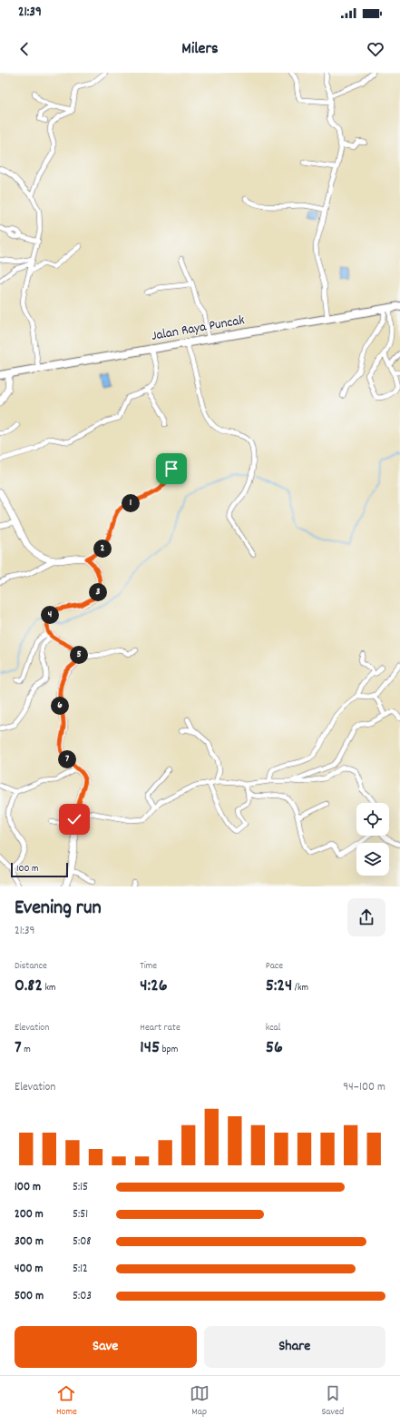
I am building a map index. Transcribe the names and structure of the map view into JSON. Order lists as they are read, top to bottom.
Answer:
{
  "streets": {
    "highway": ["Jalan Raya Puncak"]
  },
  "scale_bar": "100 m",
  "page": {
    "status": "21:39",
    "header": "Milers",
    "pins": [
      "1",
      "2",
      "3",
      "4",
      "5",
      "6",
      "7"
    ],
    "scale": "100 m",
    "heading": ["Evening run", "21:39"],
    "stats": [
      ["Distance", "0.82 km"],
      ["Time", "4:26"],
      ["Pace", "5:24 /km"],
      ["Elevation", "7 m"],
      ["Heart rate", "145 bpm"],
      ["kcal", "56"]
    ],
    "chart": ["Elevation", "94–100 m"],
    "list": [
      {
        "name": "100 m",
        "note": "5:15"
      },
      {
        "name": "200 m",
        "note": "5:51"
      },
      {
        "name": "300 m",
        "note": "5:08"
      },
      {
        "name": "400 m",
        "note": "5:12"
      },
      {
        "name": "500 m",
        "note": "5:03"
      }
    ],
    "buttons": ["Save", "Share"],
    "tabs": ["Home", "Map", "Saved"]
  }
}
